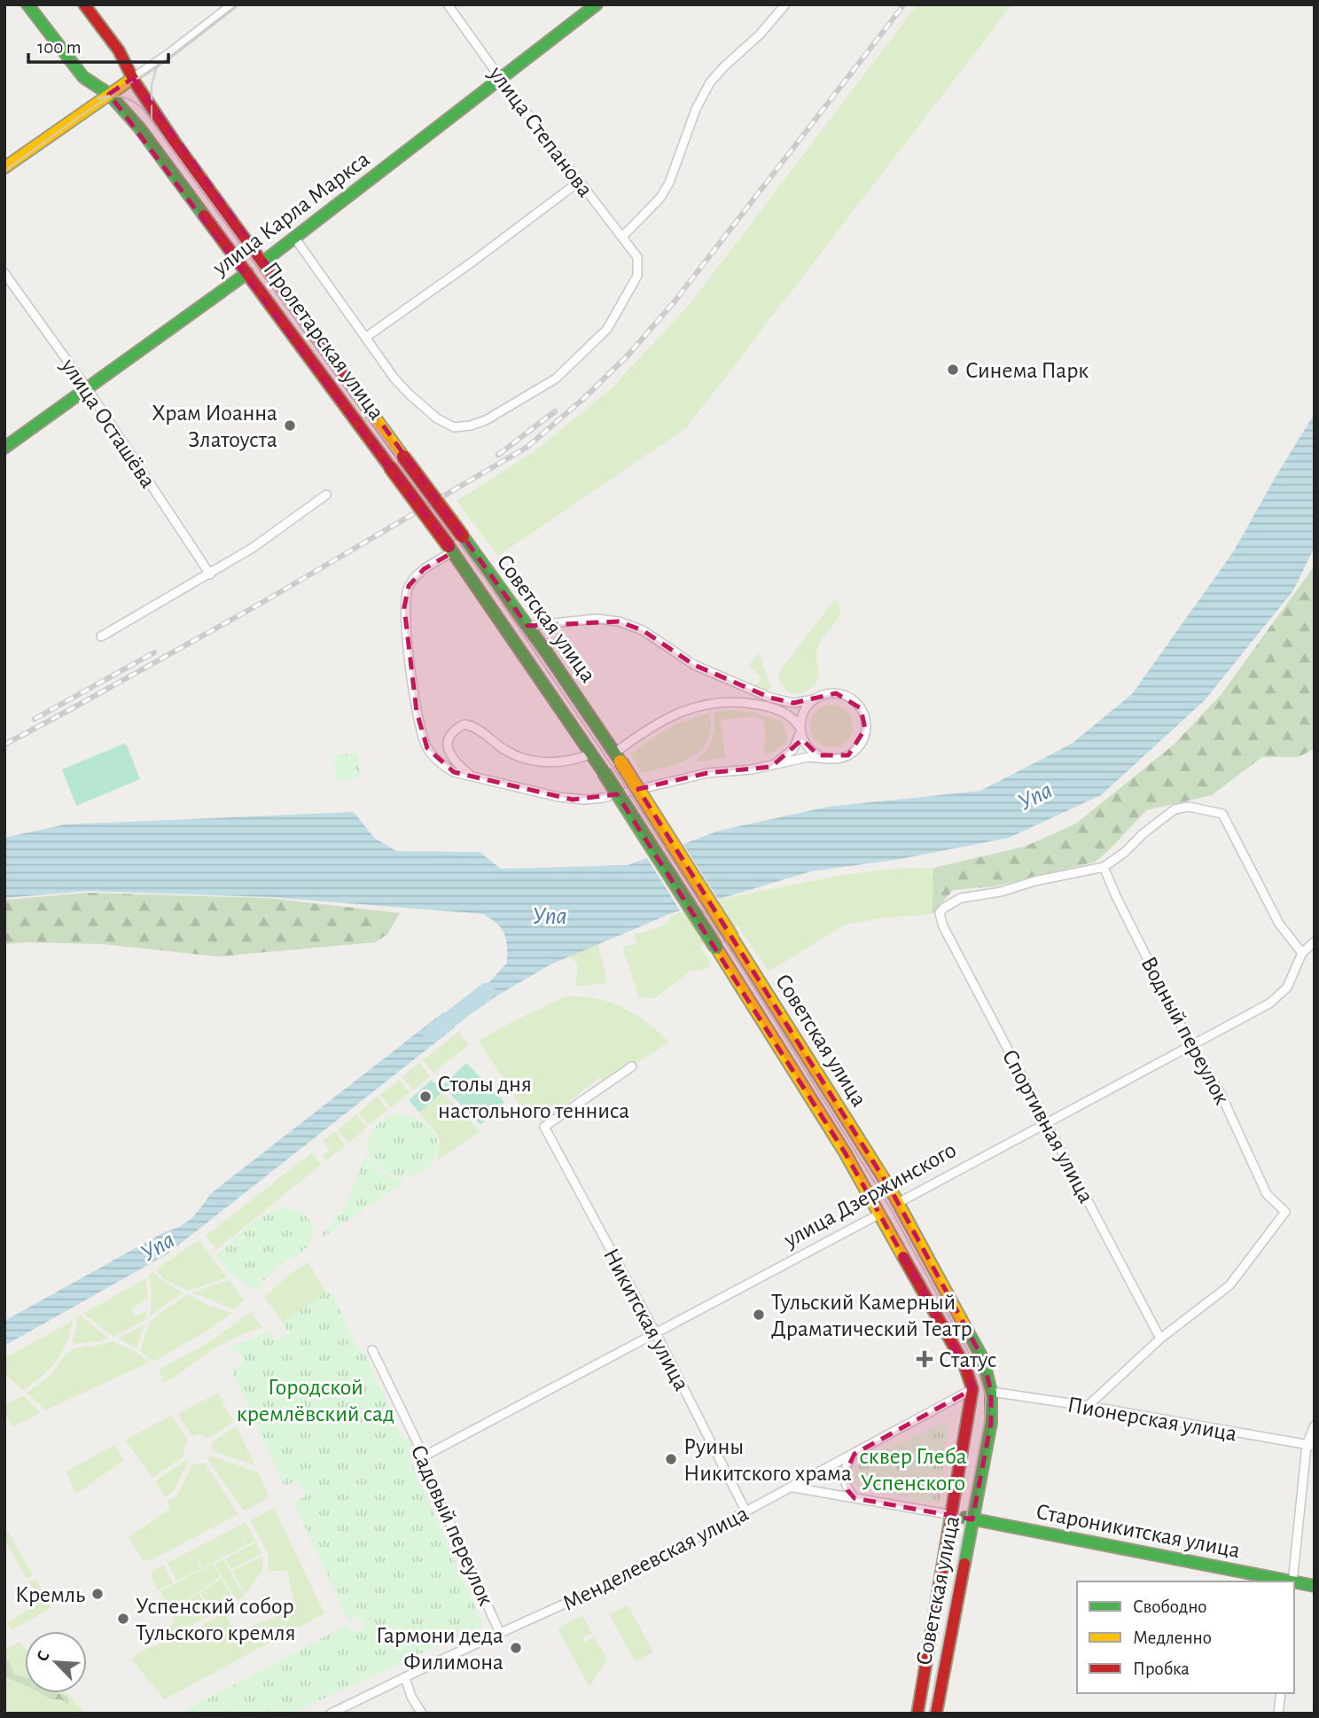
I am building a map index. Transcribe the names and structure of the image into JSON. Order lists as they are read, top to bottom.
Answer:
{
  "streets": {
    "main road": [
      "улица Карла Маркса",
      "Пролетарская улица",
      "Советская улица",
      "улица Дзержинского",
      "Староникитская улица"
    ],
    "street": [
      "улица Степанова",
      "улица Осташёва",
      "Водный переулок",
      "Спортивная улица",
      "Никитская улица",
      "Пионерская улица",
      "Садовый переулок",
      "Менделеевская улица"
    ]
  },
  "crossings": [
    ["улица Степанова", "улица Карла Маркса"],
    ["улица Степанова", "Пролетарская улица"],
    ["улица Карла Маркса", "Пролетарская улица"],
    ["улица Карла Маркса", "улица Осташёва"],
    ["Пролетарская улица", "Советская улица"],
    ["Советская улица", "улица Дзержинского"],
    ["Советская улица", "Пионерская улица"],
    ["Советская улица", "Староникитская улица"],
    ["Советская улица", "Менделеевская улица"],
    ["Водный переулок", "Спортивная улица"],
    ["Водный переулок", "улица Дзержинского"],
    ["Спортивная улица", "улица Дзержинского"],
    ["улица Дзержинского", "Никитская улица"],
    ["улица Дзержинского", "Садовый переулок"],
    ["Никитская улица", "Менделеевская улица"],
    ["Садовый переулок", "Менделеевская улица"]
  ],
  "water": ["Упа"],
  "parks": ["Городской кремлёвский сад", "сквер Глеба Успенского"],
  "places": {
    "other": [
      "Синема Парк",
      "Храм Иоанна Златоуста",
      "Cтолы дня настольного тенниса",
      "Тульский Камерный Драматический Театр",
      "Руины Никитского храма",
      "Кремль",
      "Успенский собор Тульского кремля",
      "Гармони деда Филимона"
    ],
    "health": ["Статус"]
  },
  "legend": ["Свободно", "Медленно", "Пробка"],
  "scale_bar": "100 m",
  "north": "top left"
}
